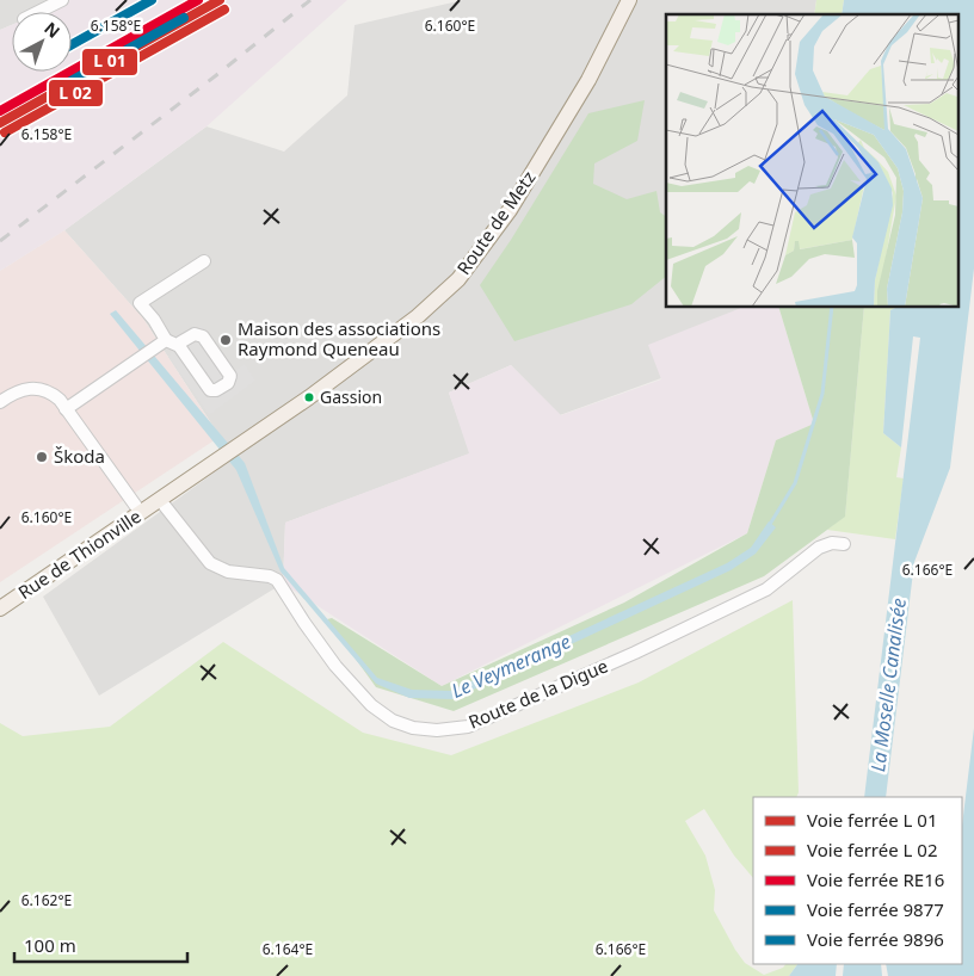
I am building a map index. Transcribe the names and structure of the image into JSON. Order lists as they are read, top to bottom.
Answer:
{
  "streets": {
    "main road": ["Route de Metz", "Rue de Thionville"],
    "street": ["Route de la Digue"]
  },
  "crossings": [
    ["Route de Metz", "Rue de Thionville"],
    ["Route de Metz", "Route de la Digue"],
    ["Rue de Thionville", "Route de la Digue"]
  ],
  "water": ["Le Veymerange", "La Moselle Canalisée"],
  "places": ["Maison des associations Raymond Queneau", "Gassion", "Škoda"],
  "lines": ["rail line RE16", "rail line 9877", "rail line 9896"],
  "legend": [
    "Voie ferrée L 01",
    "Voie ferrée L 02",
    "Voie ferrée RE16",
    "Voie ferrée 9877",
    "Voie ferrée 9896"
  ],
  "scale_bar": "100 m",
  "north": "top right",
  "coordinates": [
    "6.158°E",
    "6.160°E",
    "6.166°E",
    "6.162°E",
    "6.164°E"
  ]
}
